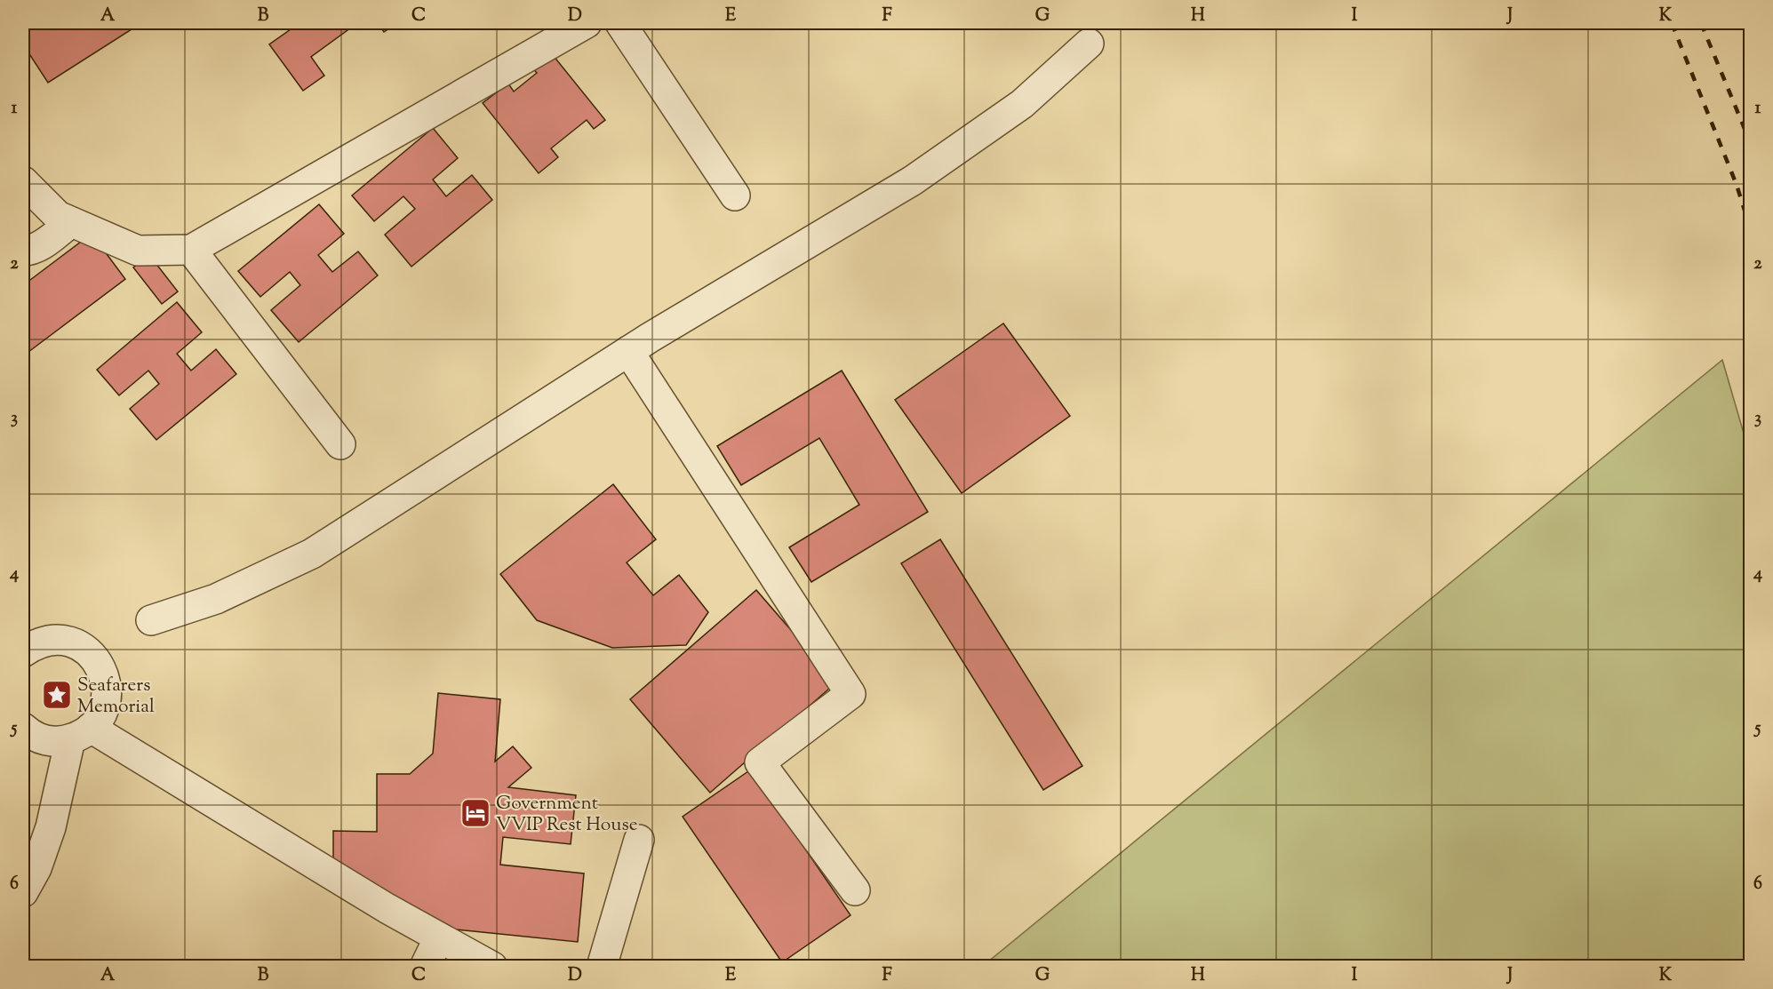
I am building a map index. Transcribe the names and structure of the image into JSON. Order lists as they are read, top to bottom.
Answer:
{
  "places": {
    "place": ["Seafarers Memorial"],
    "hotel": ["Government VVIP Rest House"]
  },
  "grid": {
    "columns": [
      "A",
      "B",
      "C",
      "D",
      "E",
      "F",
      "G",
      "H",
      "I",
      "J",
      "K"
    ],
    "rows": [
      "1",
      "2",
      "3",
      "4",
      "5",
      "6"
    ]
  }
}
